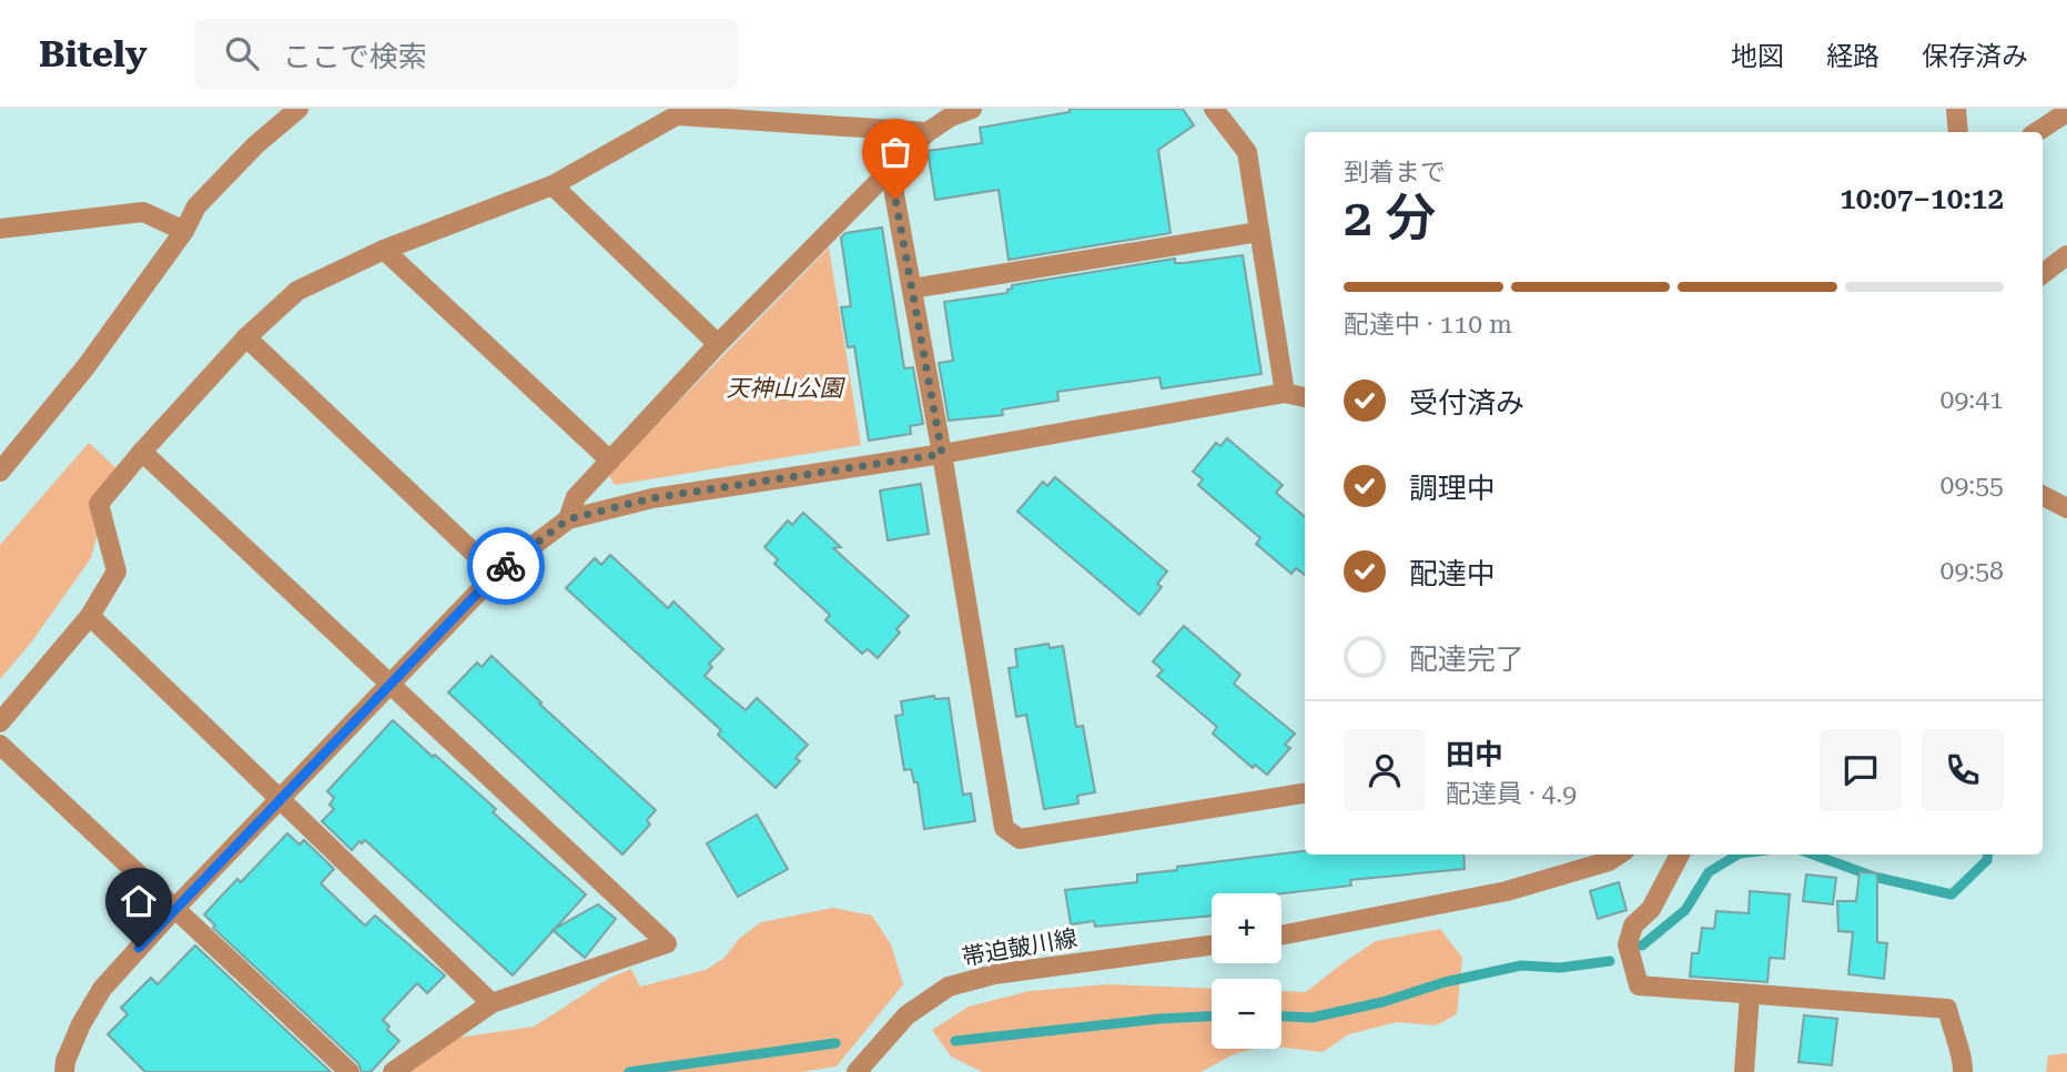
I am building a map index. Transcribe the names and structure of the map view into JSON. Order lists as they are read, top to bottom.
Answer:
{
  "streets": {
    "street": ["帯迫皷川線"]
  },
  "parks": ["天神山公園"],
  "page": {
    "header": "Bitely",
    "search": "ここで検索",
    "nav": ["地図", "経路", "保存済み"],
    "heading": ["2 分", "到着まで", "10:07–10:12"],
    "panel": ["田中", "配達員 · 4.9"],
    "bar": "配達中 · 110 m",
    "list": [
      ["受付済み", "09:41"],
      ["調理中", "09:55"],
      ["配達中", "09:58"],
      "配達完了"
    ],
    "map_buttons": ["+", "−"]
  }
}
